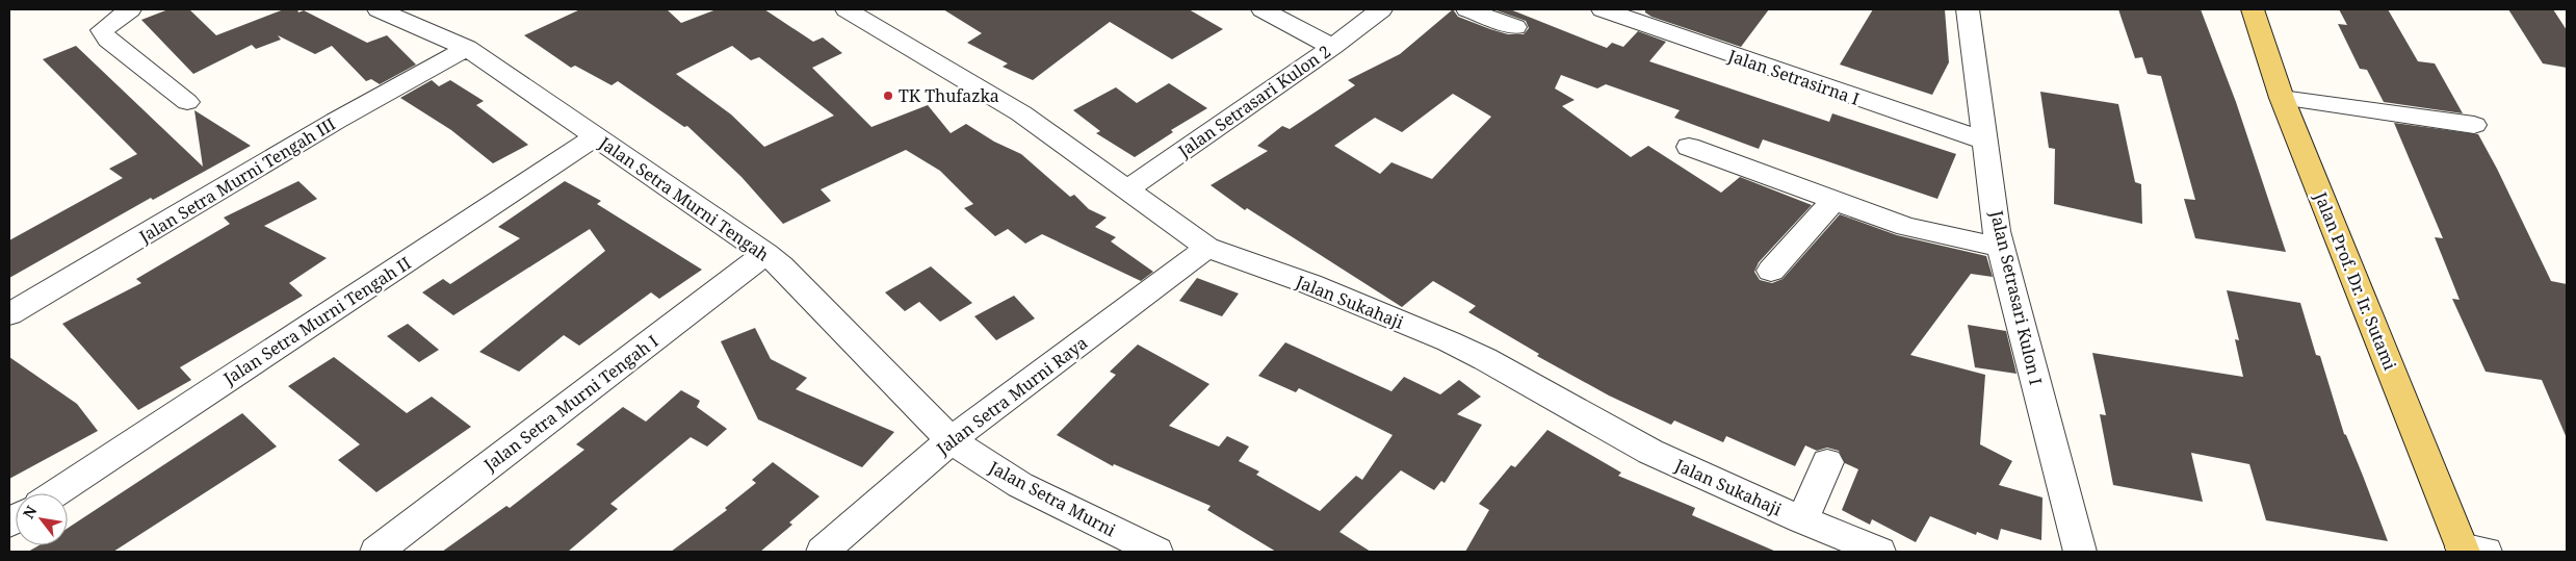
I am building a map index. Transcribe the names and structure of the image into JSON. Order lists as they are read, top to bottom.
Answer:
{
  "streets": {
    "main road": ["Jalan Prof. Dr. Ir. Sutami"],
    "street": [
      "Jalan Setrasirna I",
      "Jalan Setrasari Kulon 2",
      "Jalan Setra Murni Tengah III",
      "Jalan Setra Murni Tengah",
      "Jalan Setrasari Kulon I",
      "Jalan Sukahaji",
      "Jalan Setra Murni Tengah II",
      "Jalan Setra Murni Raya",
      "Jalan Setra Murni Tengah I",
      "Jalan Setra Murni"
    ]
  },
  "crossings": [
    ["Jalan Setrasirna I", "Jalan Setrasari Kulon I"],
    ["Jalan Setrasari Kulon 2", "Jalan Sukahaji"],
    ["Jalan Setra Murni Tengah III", "Jalan Setra Murni Tengah"],
    ["Jalan Setra Murni Tengah", "Jalan Setra Murni Tengah II"],
    ["Jalan Setra Murni Tengah", "Jalan Setra Murni Raya"],
    ["Jalan Setra Murni Tengah", "Jalan Setra Murni Tengah I"],
    ["Jalan Setra Murni Tengah", "Jalan Setra Murni"],
    ["Jalan Sukahaji", "Jalan Setra Murni Raya"],
    ["Jalan Setra Murni Raya", "Jalan Setra Murni"]
  ],
  "places": ["TK Thufazka"],
  "north": "top left"
}
